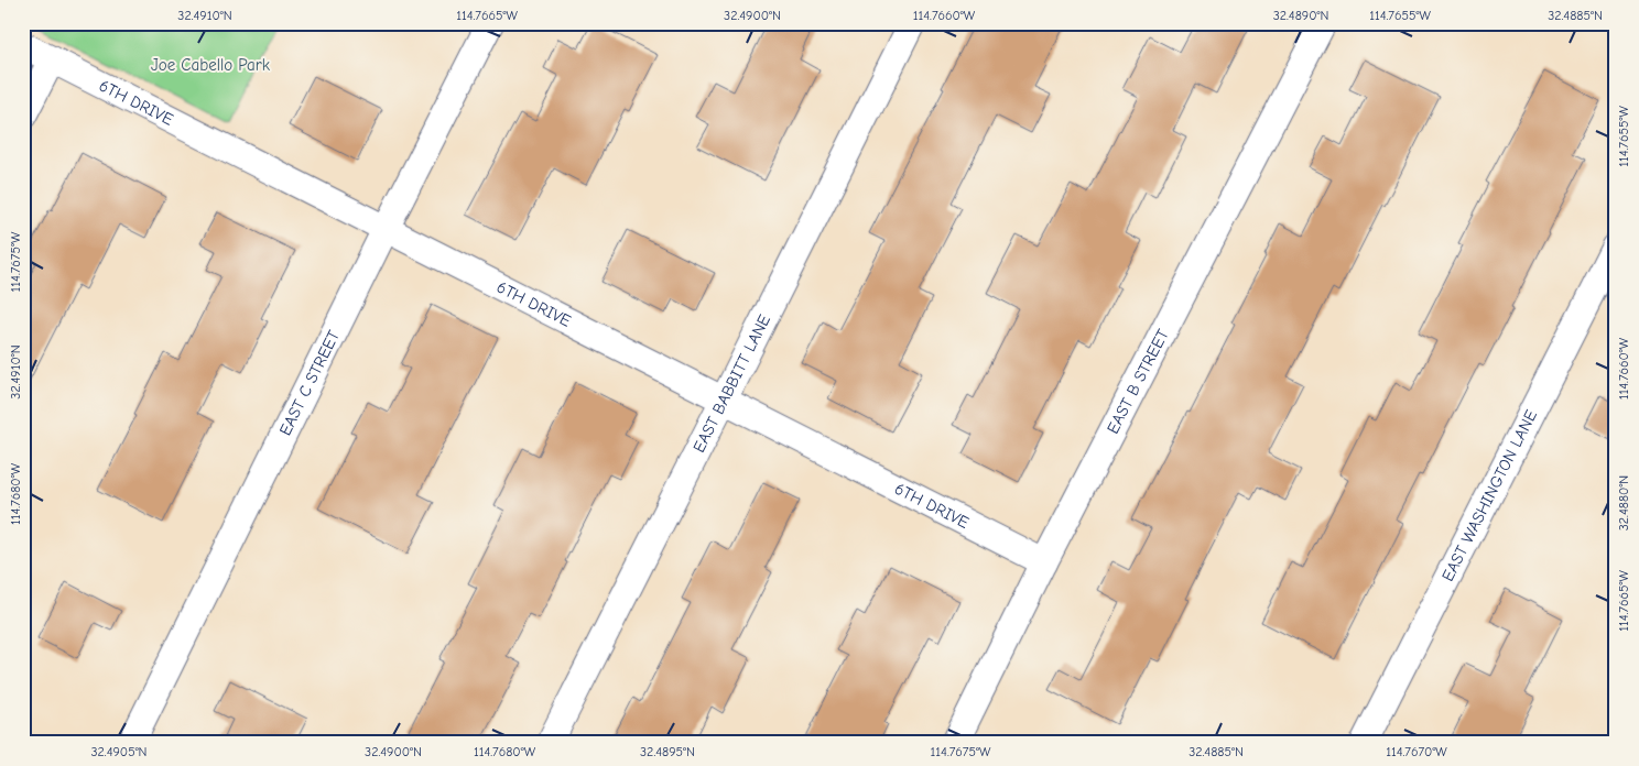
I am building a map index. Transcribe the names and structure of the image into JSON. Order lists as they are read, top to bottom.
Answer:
{
  "streets": {
    "street": [
      "6TH DRIVE",
      "EAST C STREET",
      "EAST B STREET",
      "EAST BABBITT LANE",
      "EAST WASHINGTON LANE"
    ]
  },
  "crossings": [
    ["6TH DRIVE", "EAST C STREET"],
    ["6TH DRIVE", "EAST B STREET"],
    ["6TH DRIVE", "EAST BABBITT LANE"]
  ],
  "parks": ["Joe Cabello Park"],
  "coordinates": [
    "32.4910°N",
    "114.7665°W",
    "32.4900°N",
    "114.7660°W",
    "32.4890°N",
    "114.7655°W",
    "32.4885°N",
    "114.7675°W",
    "114.7680°W",
    "32.4880°N",
    "32.4905°N",
    "32.4895°N",
    "114.7670°W"
  ]
}
